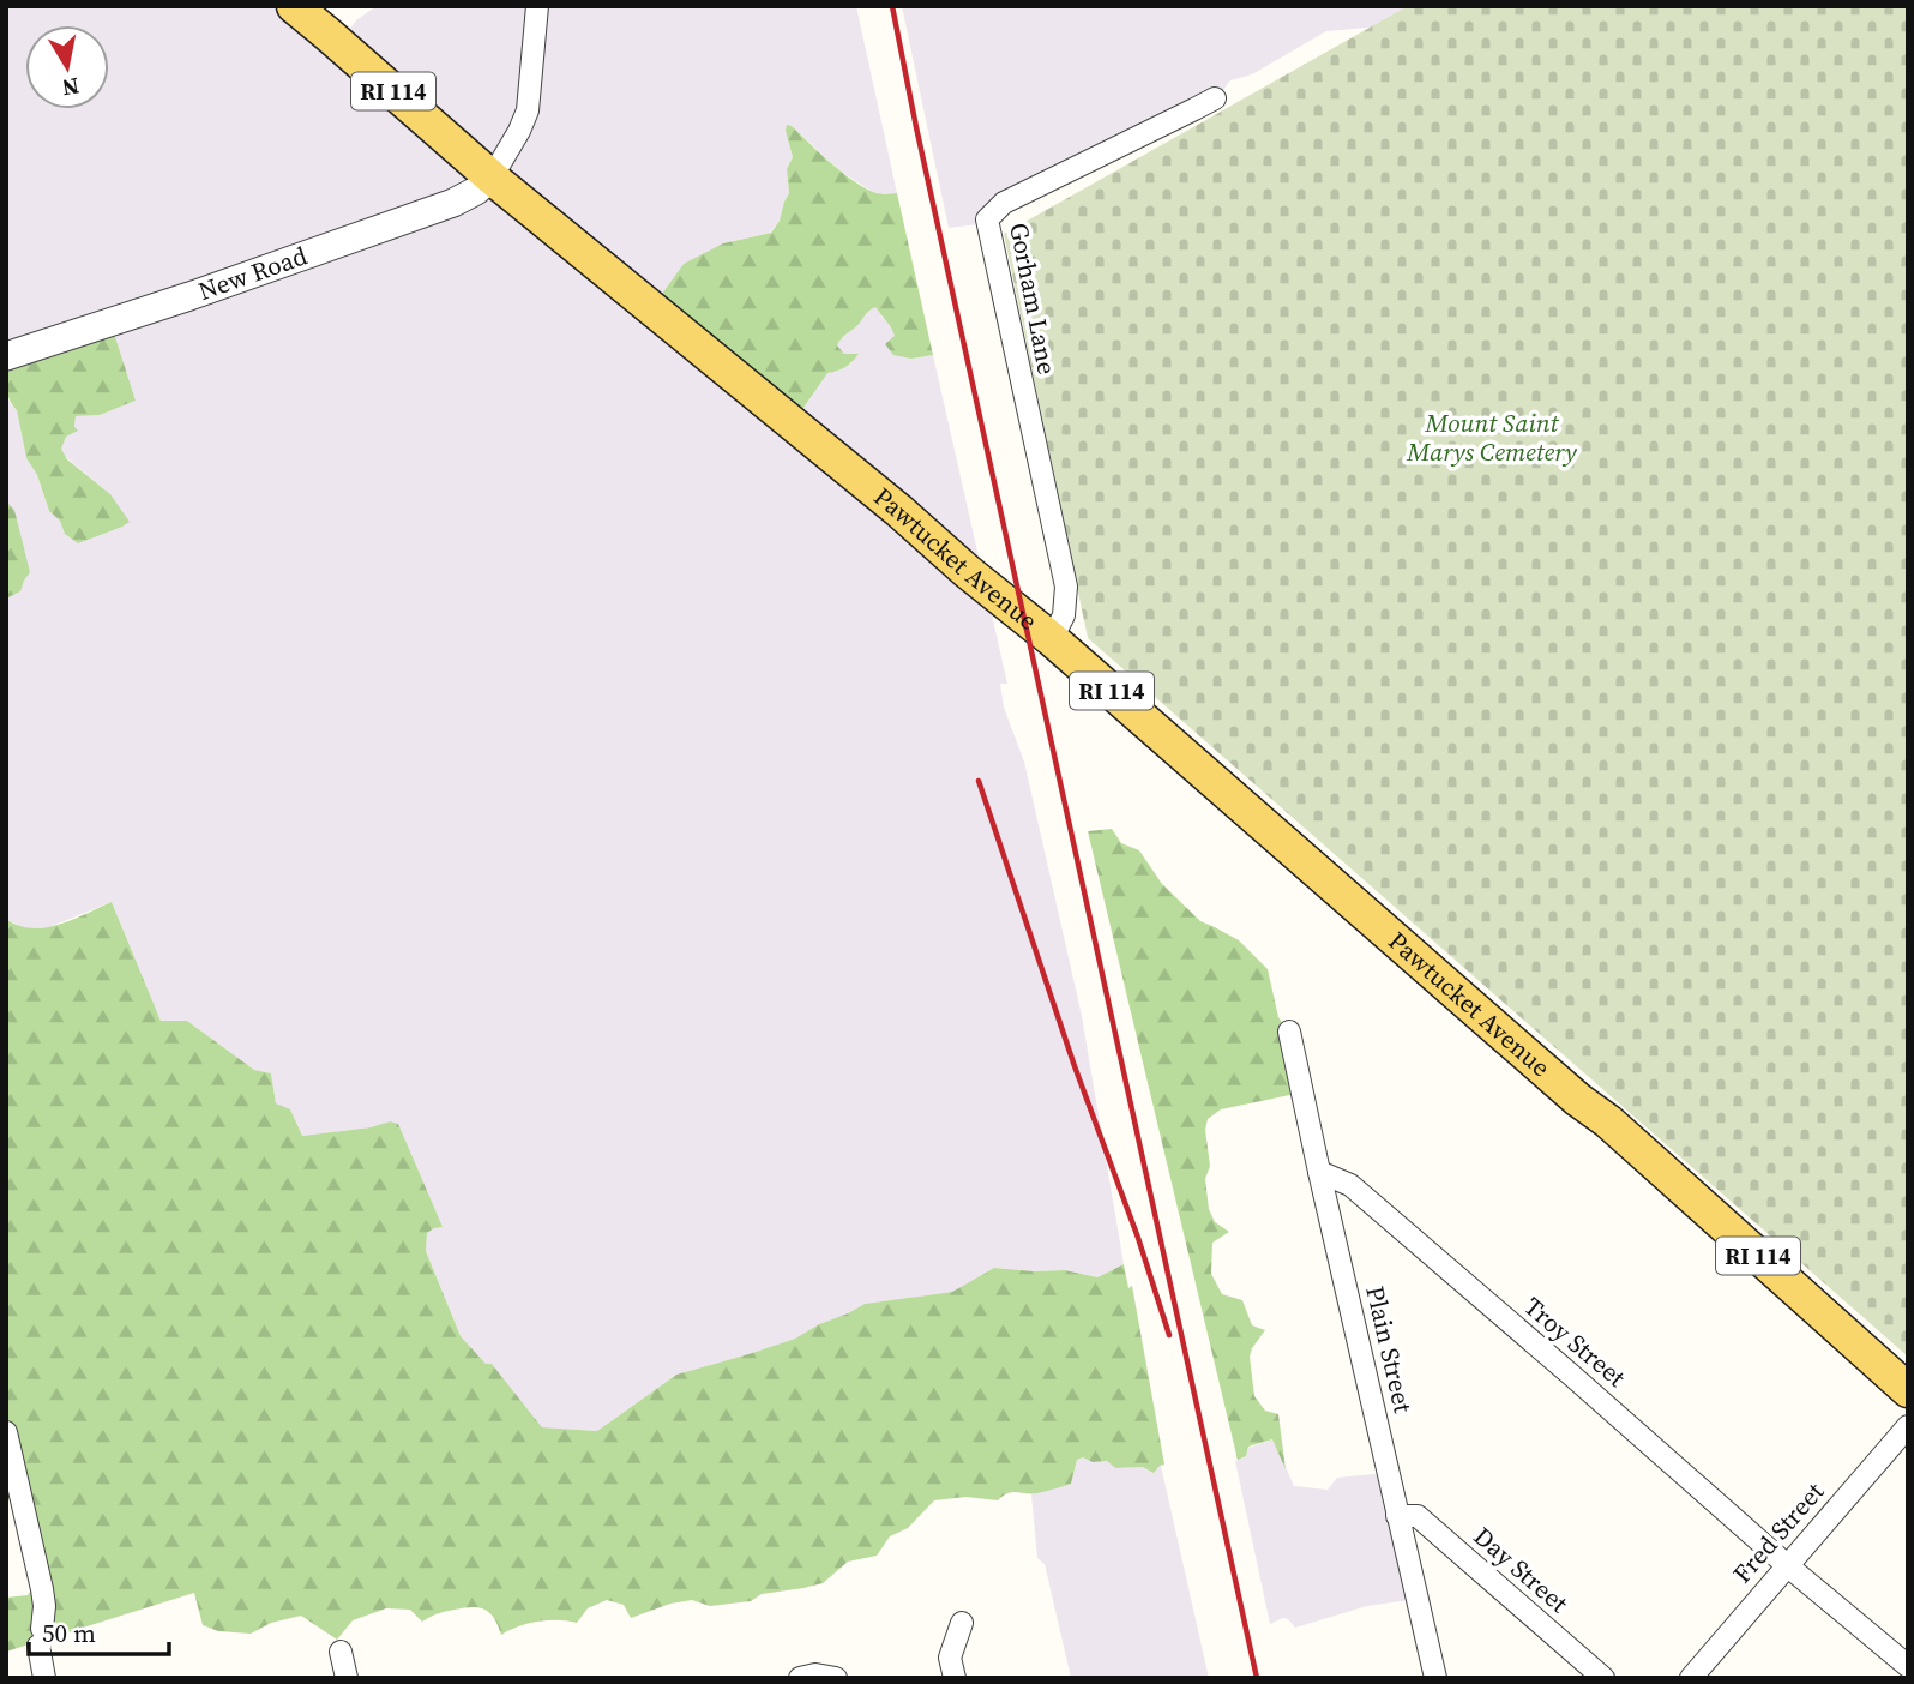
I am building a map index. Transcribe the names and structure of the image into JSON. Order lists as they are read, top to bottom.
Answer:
{
  "streets": {
    "main road": ["RI 114", "Pawtucket Avenue"],
    "street": [
      "New Road",
      "Gorham Lane",
      "Troy Street",
      "Plain Street",
      "Fred Street",
      "Day Street"
    ]
  },
  "crossings": [
    ["New Road", "Pawtucket Avenue"],
    ["Gorham Lane", "Pawtucket Avenue"],
    ["Troy Street", "Plain Street"],
    ["Troy Street", "Fred Street"],
    ["Plain Street", "Day Street"]
  ],
  "parks": ["Mount Saint Marys Cemetery"],
  "scale_bar": "50 m",
  "north": "bottom"
}
